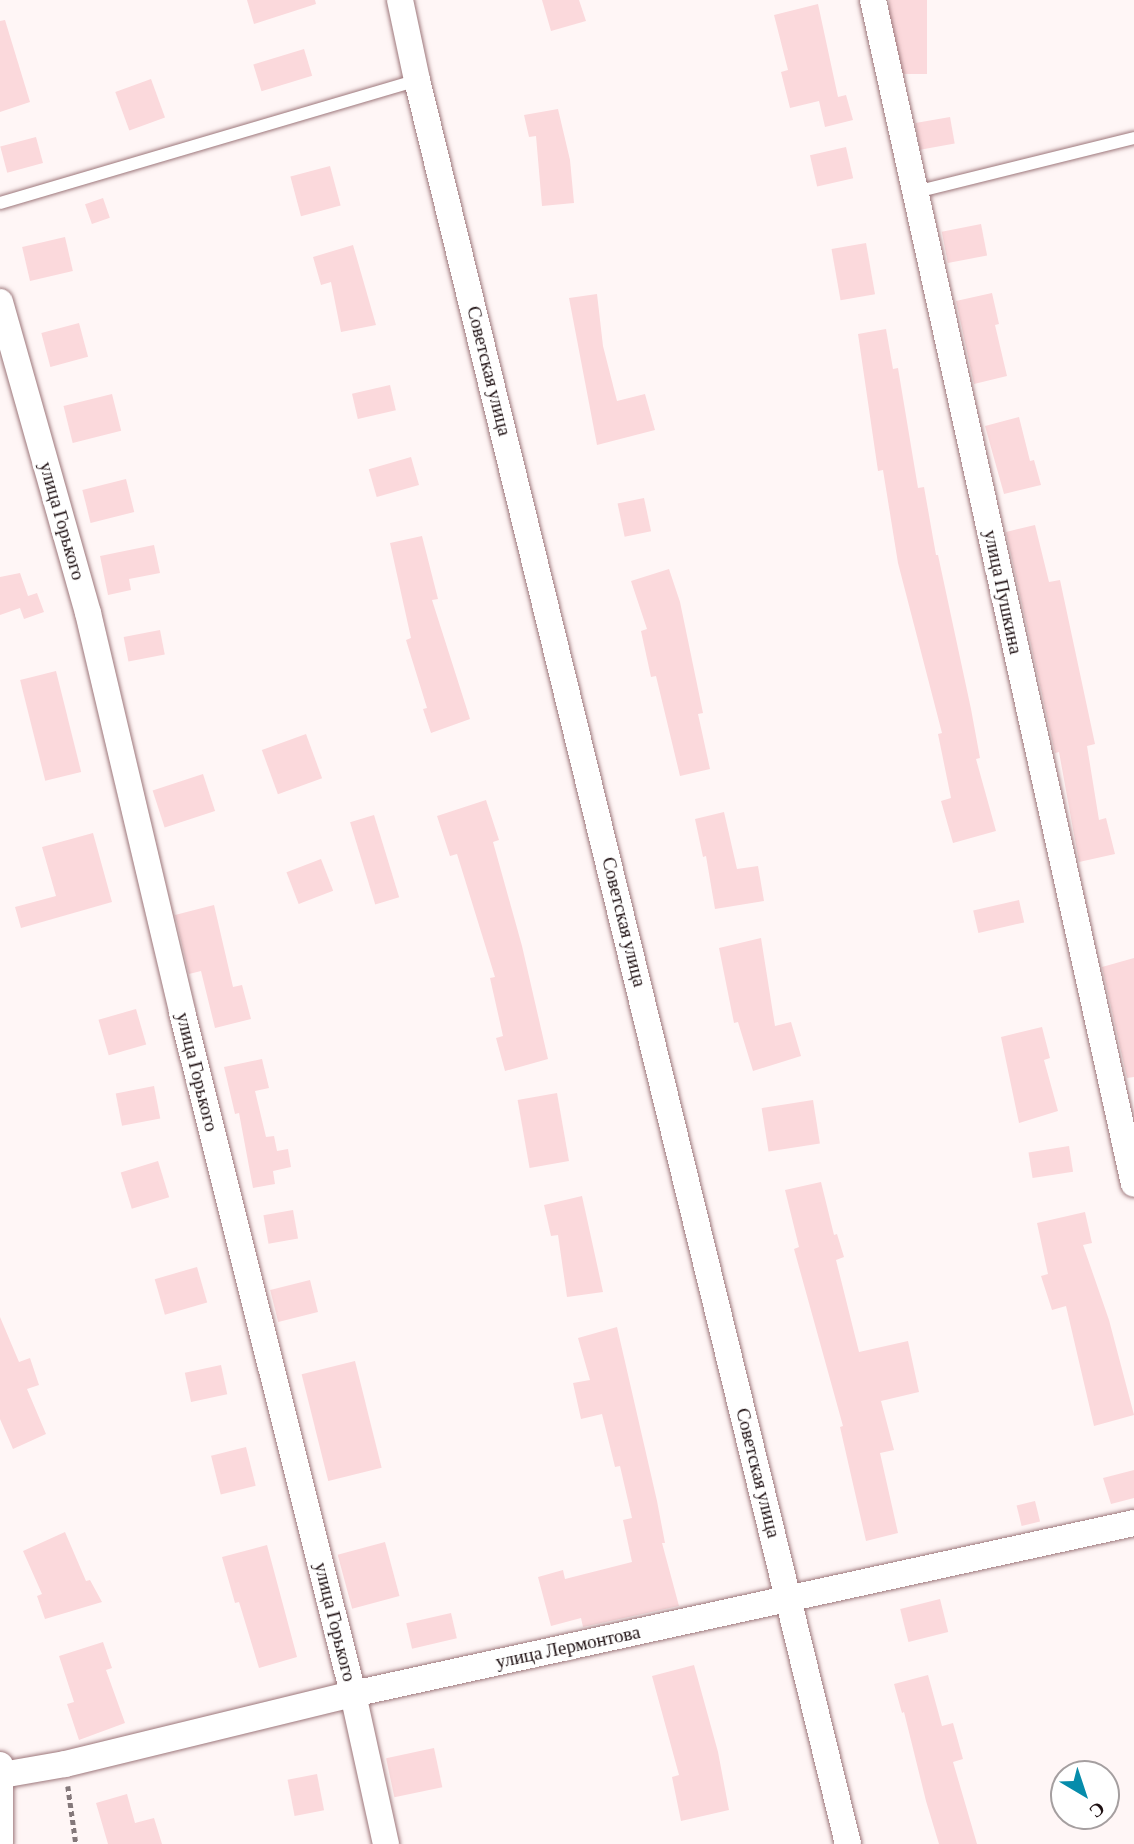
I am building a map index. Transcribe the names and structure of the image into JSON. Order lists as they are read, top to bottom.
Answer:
{
  "streets": {
    "street": [
      "Советская улица",
      "улица Горького",
      "улица Пушкина",
      "улица Лермонтова"
    ]
  },
  "crossings": [
    ["Советская улица", "улица Лермонтова"],
    ["улица Горького", "улица Лермонтова"]
  ],
  "north": "bottom right"
}
